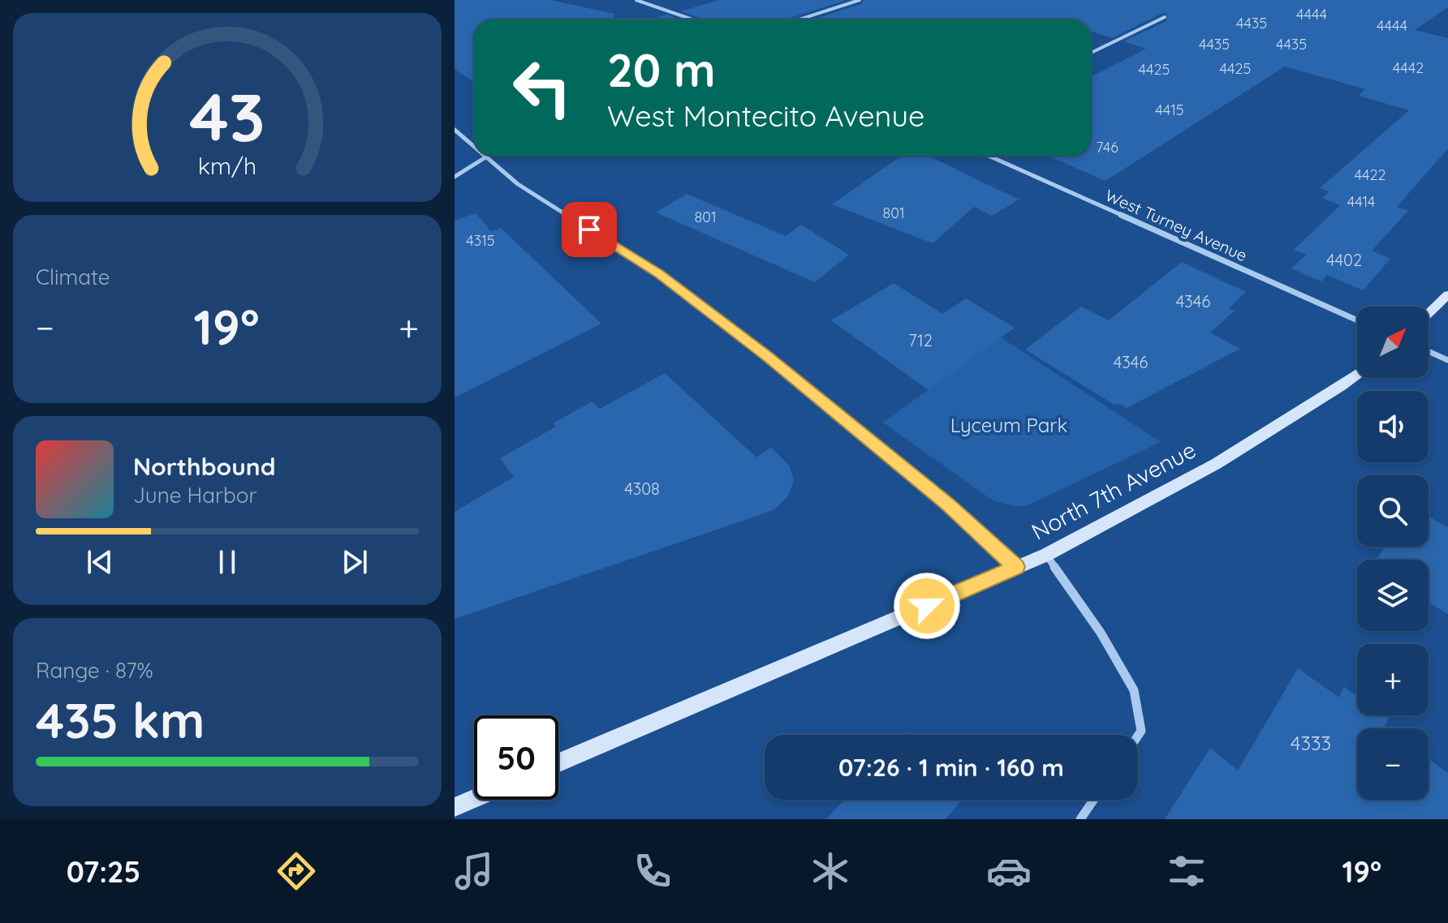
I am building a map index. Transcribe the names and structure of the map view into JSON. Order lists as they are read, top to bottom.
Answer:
{
  "streets": {
    "main road": ["North 7th Avenue"],
    "street": ["West Turney Avenue"]
  },
  "parks": ["Lyceum Park"],
  "house_numbers": [
    "4444",
    "4435",
    "4444",
    "4435",
    "4435",
    "4442",
    "4425",
    "4425",
    "4415",
    "746",
    "4422",
    "4414",
    "801",
    "801",
    "4315",
    "4402",
    "4346",
    "712",
    "4346",
    "4308",
    "4333"
  ],
  "north": "top right",
  "page": {
    "turn": ["20 m", "West Montecito Avenue"],
    "tile": [
      "Climate",
      ["Range · 87%", "435 km"]
    ],
    "heat": ["−", "19°", "+"],
    "map_buttons": ["+", "−"],
    "song": ["Northbound", "June Harbor"],
    "limit": "50",
    "trip": "07:26 · 1 min · 160 m",
    "tabs": ["07:25", "19°"],
    "gauge": ["43", "km/h"]
  }
}
